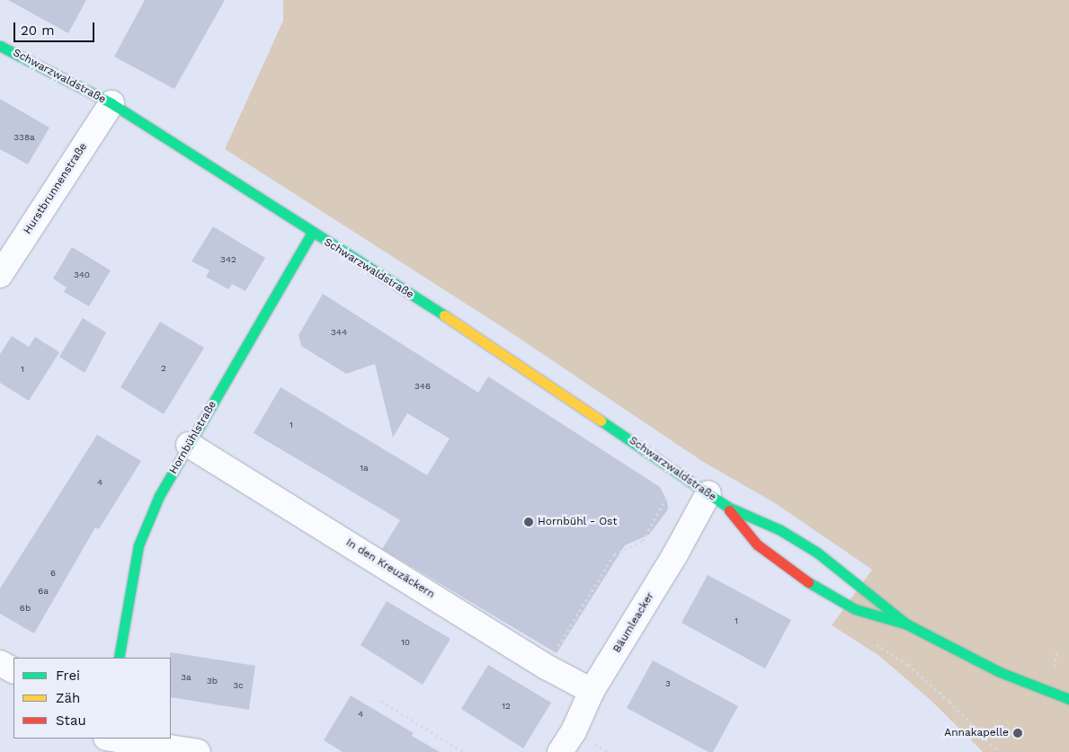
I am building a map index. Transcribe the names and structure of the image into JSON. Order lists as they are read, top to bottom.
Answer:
{
  "streets": {
    "main road": ["Schwarzwaldstraße", "Hornbühlstraße"],
    "street": ["Hurstbrunnenstraße", "In den Kreuzäckern", "Bäumleacker"]
  },
  "crossings": [
    ["Schwarzwaldstraße", "Hurstbrunnenstraße"],
    ["Schwarzwaldstraße", "Hornbühlstraße"],
    ["Schwarzwaldstraße", "Bäumleacker"],
    ["Hornbühlstraße", "In den Kreuzäckern"],
    ["In den Kreuzäckern", "Bäumleacker"]
  ],
  "places": ["Hornbühl - Ost", "Annakapelle"],
  "house_numbers": [
    "338a",
    "342",
    "340",
    "344",
    "2",
    "1",
    "346",
    "1",
    "1a",
    "4",
    "6",
    "6a",
    "6b",
    "1",
    "10",
    "3a",
    "3b",
    "3",
    "3c",
    "12",
    "4"
  ],
  "legend": ["Frei", "Zäh", "Stau"],
  "scale_bar": "20 m"
}
